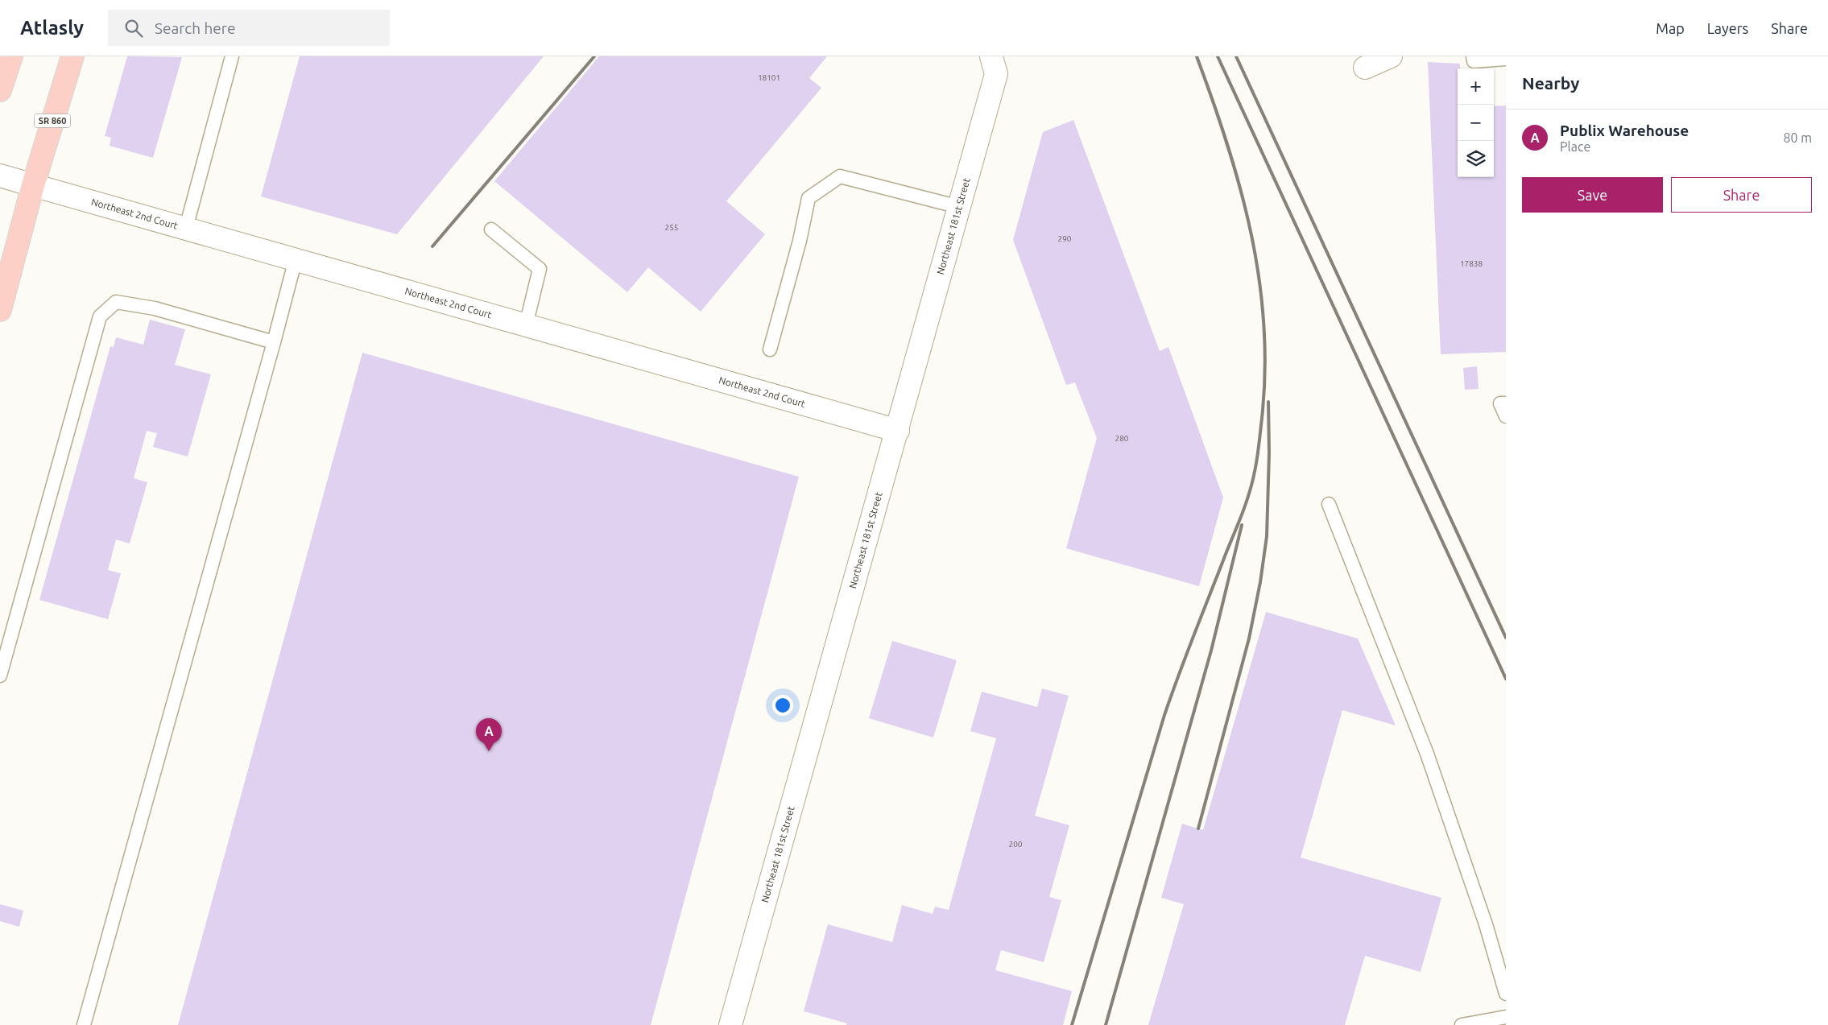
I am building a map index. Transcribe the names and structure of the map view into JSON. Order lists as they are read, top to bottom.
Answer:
{
  "streets": {
    "main road": ["SR 860"],
    "street": ["Northeast 2nd Court", "Northeast 181st Street"]
  },
  "crossings": [
    ["SR 860", "Northeast 2nd Court"],
    ["Northeast 2nd Court", "Northeast 181st Street"]
  ],
  "house_numbers": [
    "18101",
    "255",
    "290",
    "17838",
    "280",
    "200"
  ],
  "page": {
    "header": "Atlasly",
    "search": "Search here",
    "nav": ["Map", "Layers", "Share"],
    "heading": "Nearby",
    "map_buttons": ["+", "−"],
    "list": [
      {
        "mark": "A",
        "name": "Publix Warehouse",
        "note": "Place",
        "value": "80 m"
      }
    ],
    "buttons": ["Save", "Share"],
    "pins": "A"
  }
}
